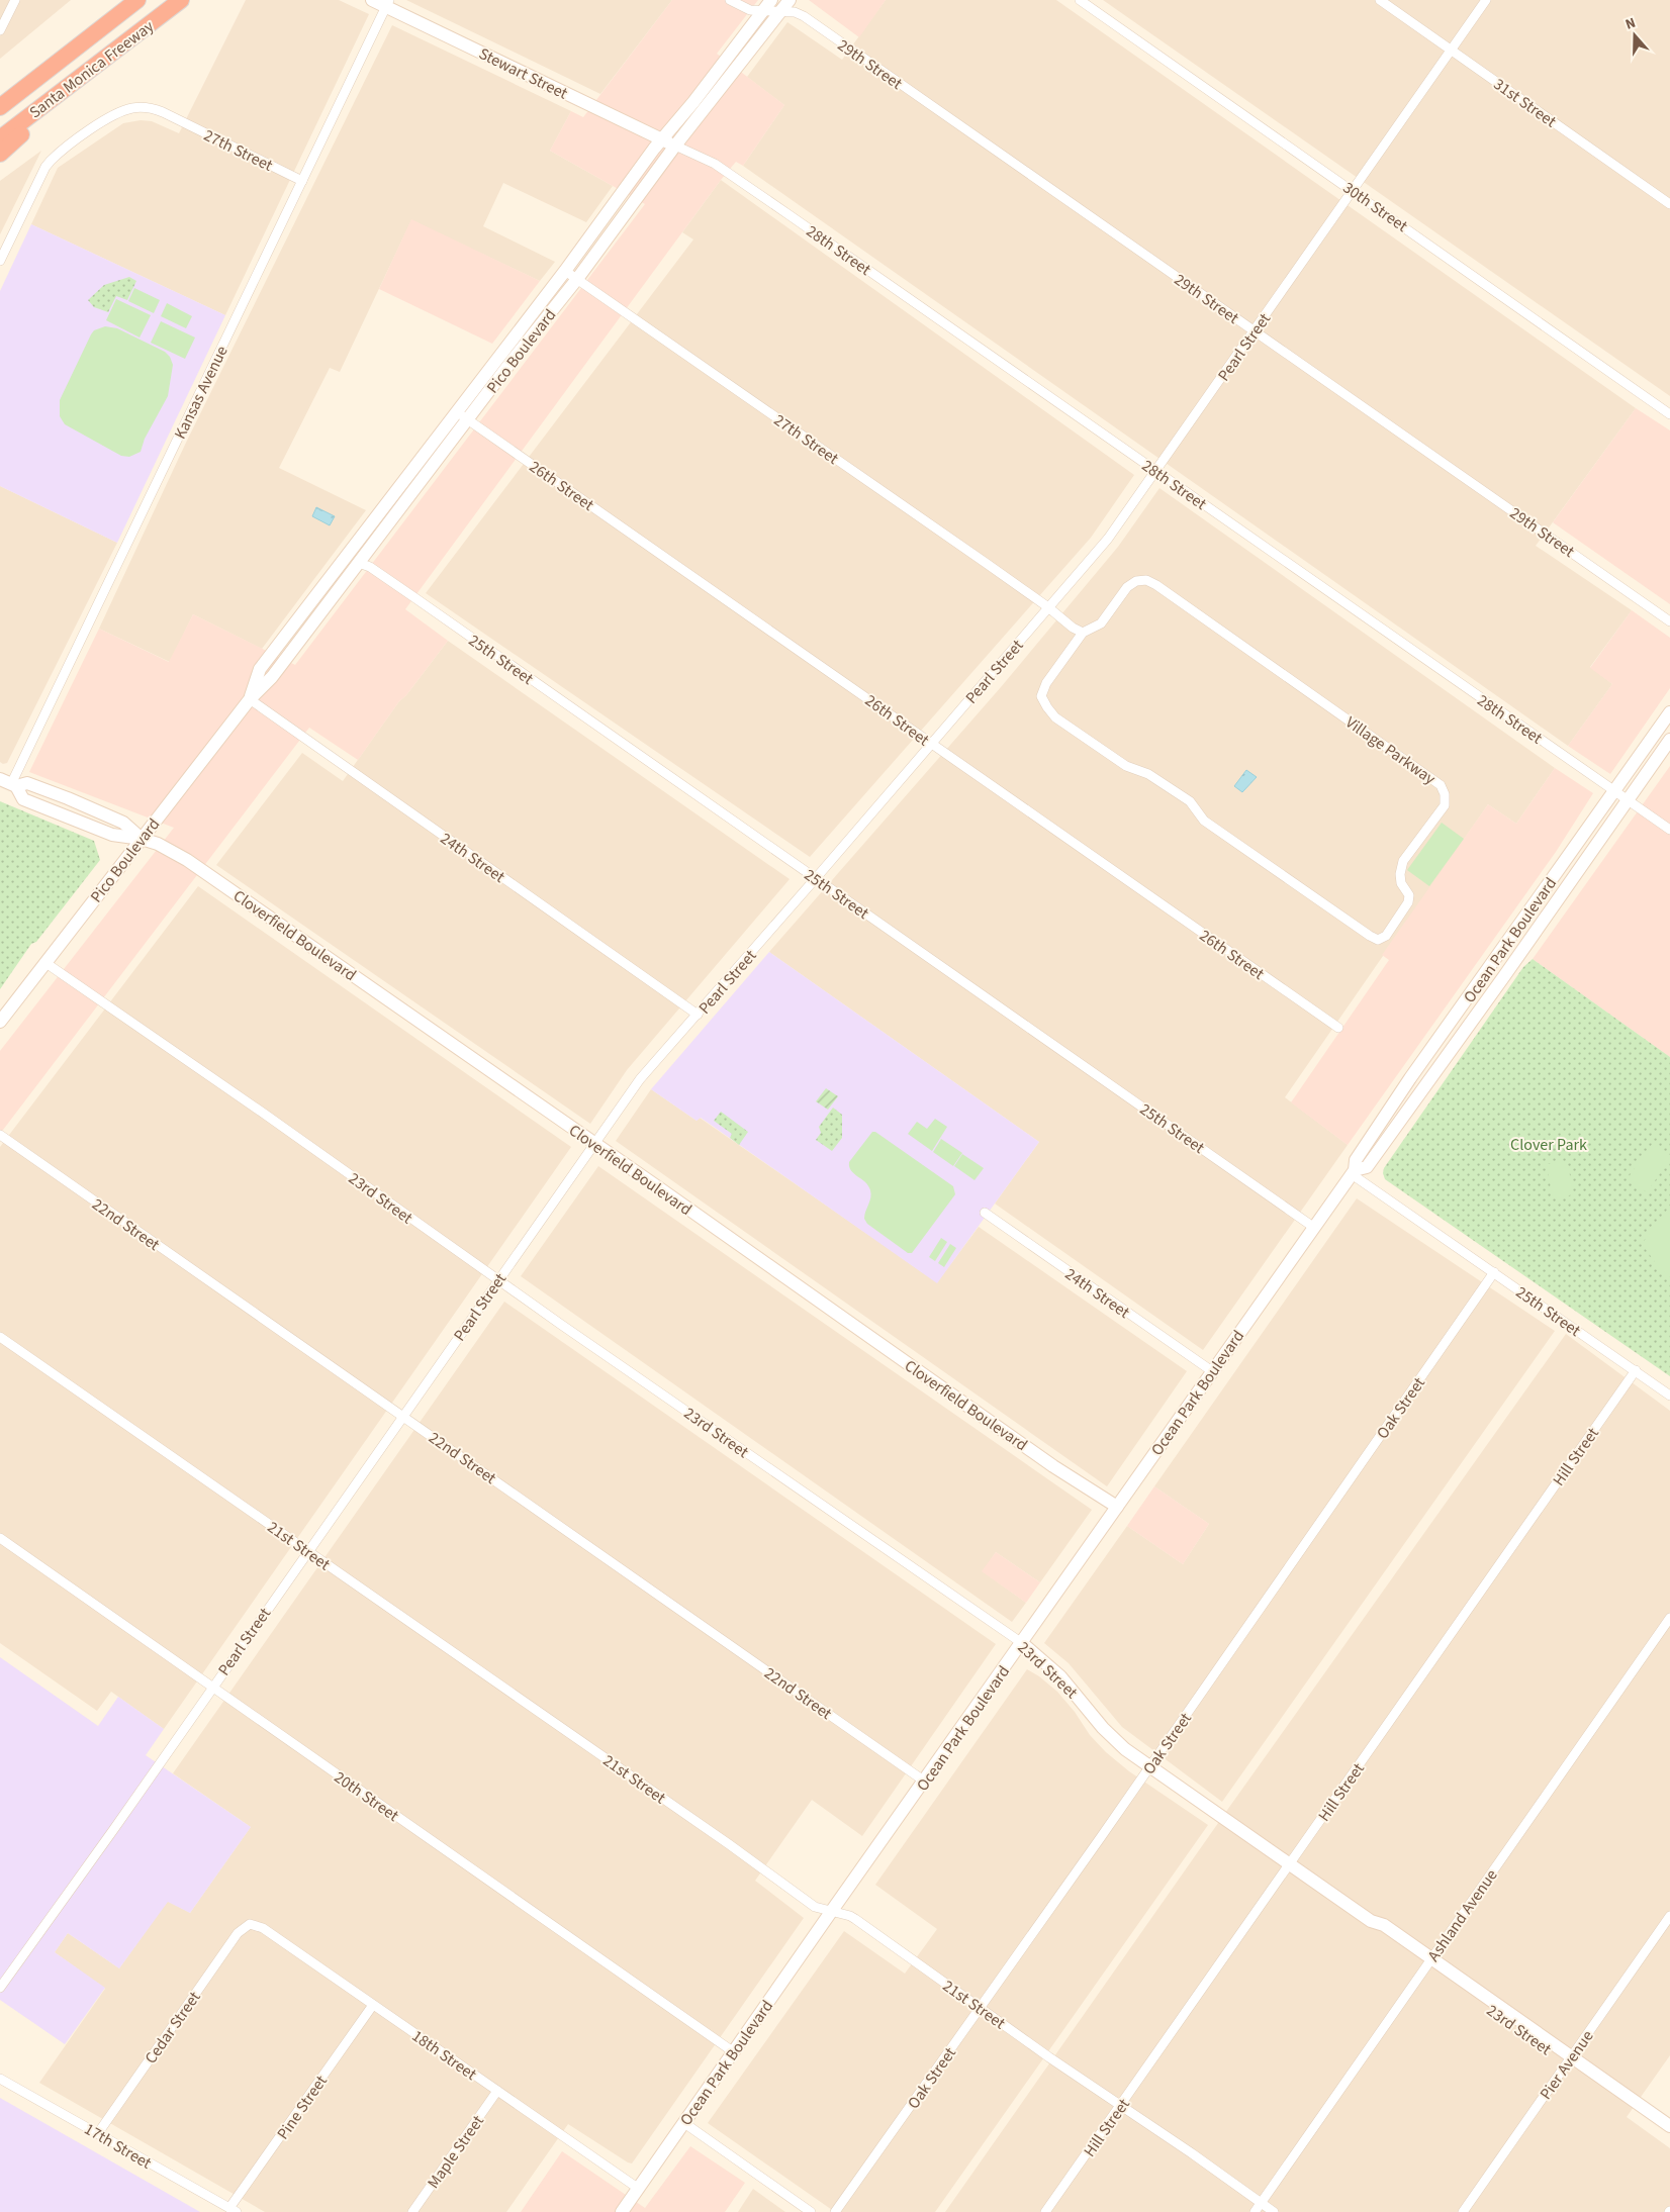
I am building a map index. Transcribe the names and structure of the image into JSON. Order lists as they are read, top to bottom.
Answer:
{
  "streets": {
    "highway": ["Santa Monica Freeway"],
    "street": [
      "29th Street",
      "Stewart Street",
      "31st Street",
      "27th Street",
      "30th Street",
      "28th Street",
      "Pearl Street",
      "Pico Boulevard",
      "Kansas Avenue",
      "26th Street",
      "25th Street",
      "Village Parkway",
      "24th Street",
      "Cloverfield Boulevard",
      "Ocean Park Boulevard",
      "23rd Street",
      "22nd Street",
      "Oak Street",
      "Hill Street",
      "21st Street",
      "20th Street",
      "Ashland Avenue",
      "Cedar Street",
      "18th Street",
      "Pier Avenue",
      "Pine Street",
      "17th Street",
      "Maple Street"
    ]
  },
  "crossings": [
    ["29th Street", "Pearl Street"],
    ["29th Street", "Pico Boulevard"],
    ["Stewart Street", "28th Street"],
    ["Stewart Street", "Pico Boulevard"],
    ["Stewart Street", "Kansas Avenue"],
    ["31st Street", "Pearl Street"],
    ["27th Street", "Pearl Street"],
    ["27th Street", "Pico Boulevard"],
    ["27th Street", "Kansas Avenue"],
    ["27th Street", "Village Parkway"],
    ["30th Street", "Pearl Street"],
    ["28th Street", "Pearl Street"],
    ["28th Street", "Pico Boulevard"],
    ["28th Street", "Ocean Park Boulevard"],
    ["Pearl Street", "26th Street"],
    ["Pearl Street", "25th Street"],
    ["Pearl Street", "24th Street"],
    ["Pearl Street", "Cloverfield Boulevard"],
    ["Pearl Street", "23rd Street"],
    ["Pearl Street", "22nd Street"],
    ["Pearl Street", "21st Street"],
    ["Pearl Street", "20th Street"],
    ["Pico Boulevard", "26th Street"],
    ["Pico Boulevard", "25th Street"],
    ["Pico Boulevard", "24th Street"],
    ["Pico Boulevard", "Cloverfield Boulevard"],
    ["Pico Boulevard", "23rd Street"],
    ["Kansas Avenue", "Cloverfield Boulevard"],
    ["25th Street", "Ocean Park Boulevard"],
    ["25th Street", "Oak Street"],
    ["25th Street", "Hill Street"],
    ["24th Street", "Ocean Park Boulevard"],
    ["Cloverfield Boulevard", "Ocean Park Boulevard"],
    ["Ocean Park Boulevard", "23rd Street"],
    ["Ocean Park Boulevard", "22nd Street"],
    ["Ocean Park Boulevard", "21st Street"],
    ["Ocean Park Boulevard", "20th Street"],
    ["Ocean Park Boulevard", "18th Street"],
    ["23rd Street", "Oak Street"],
    ["23rd Street", "Hill Street"],
    ["23rd Street", "Ashland Avenue"],
    ["23rd Street", "Pier Avenue"],
    ["Oak Street", "21st Street"],
    ["Hill Street", "21st Street"],
    ["21st Street", "Ashland Avenue"],
    ["Cedar Street", "18th Street"],
    ["Cedar Street", "17th Street"],
    ["18th Street", "Pine Street"],
    ["18th Street", "Maple Street"],
    ["Pine Street", "17th Street"]
  ],
  "parks": ["Clover Park"],
  "north": "top"
}
